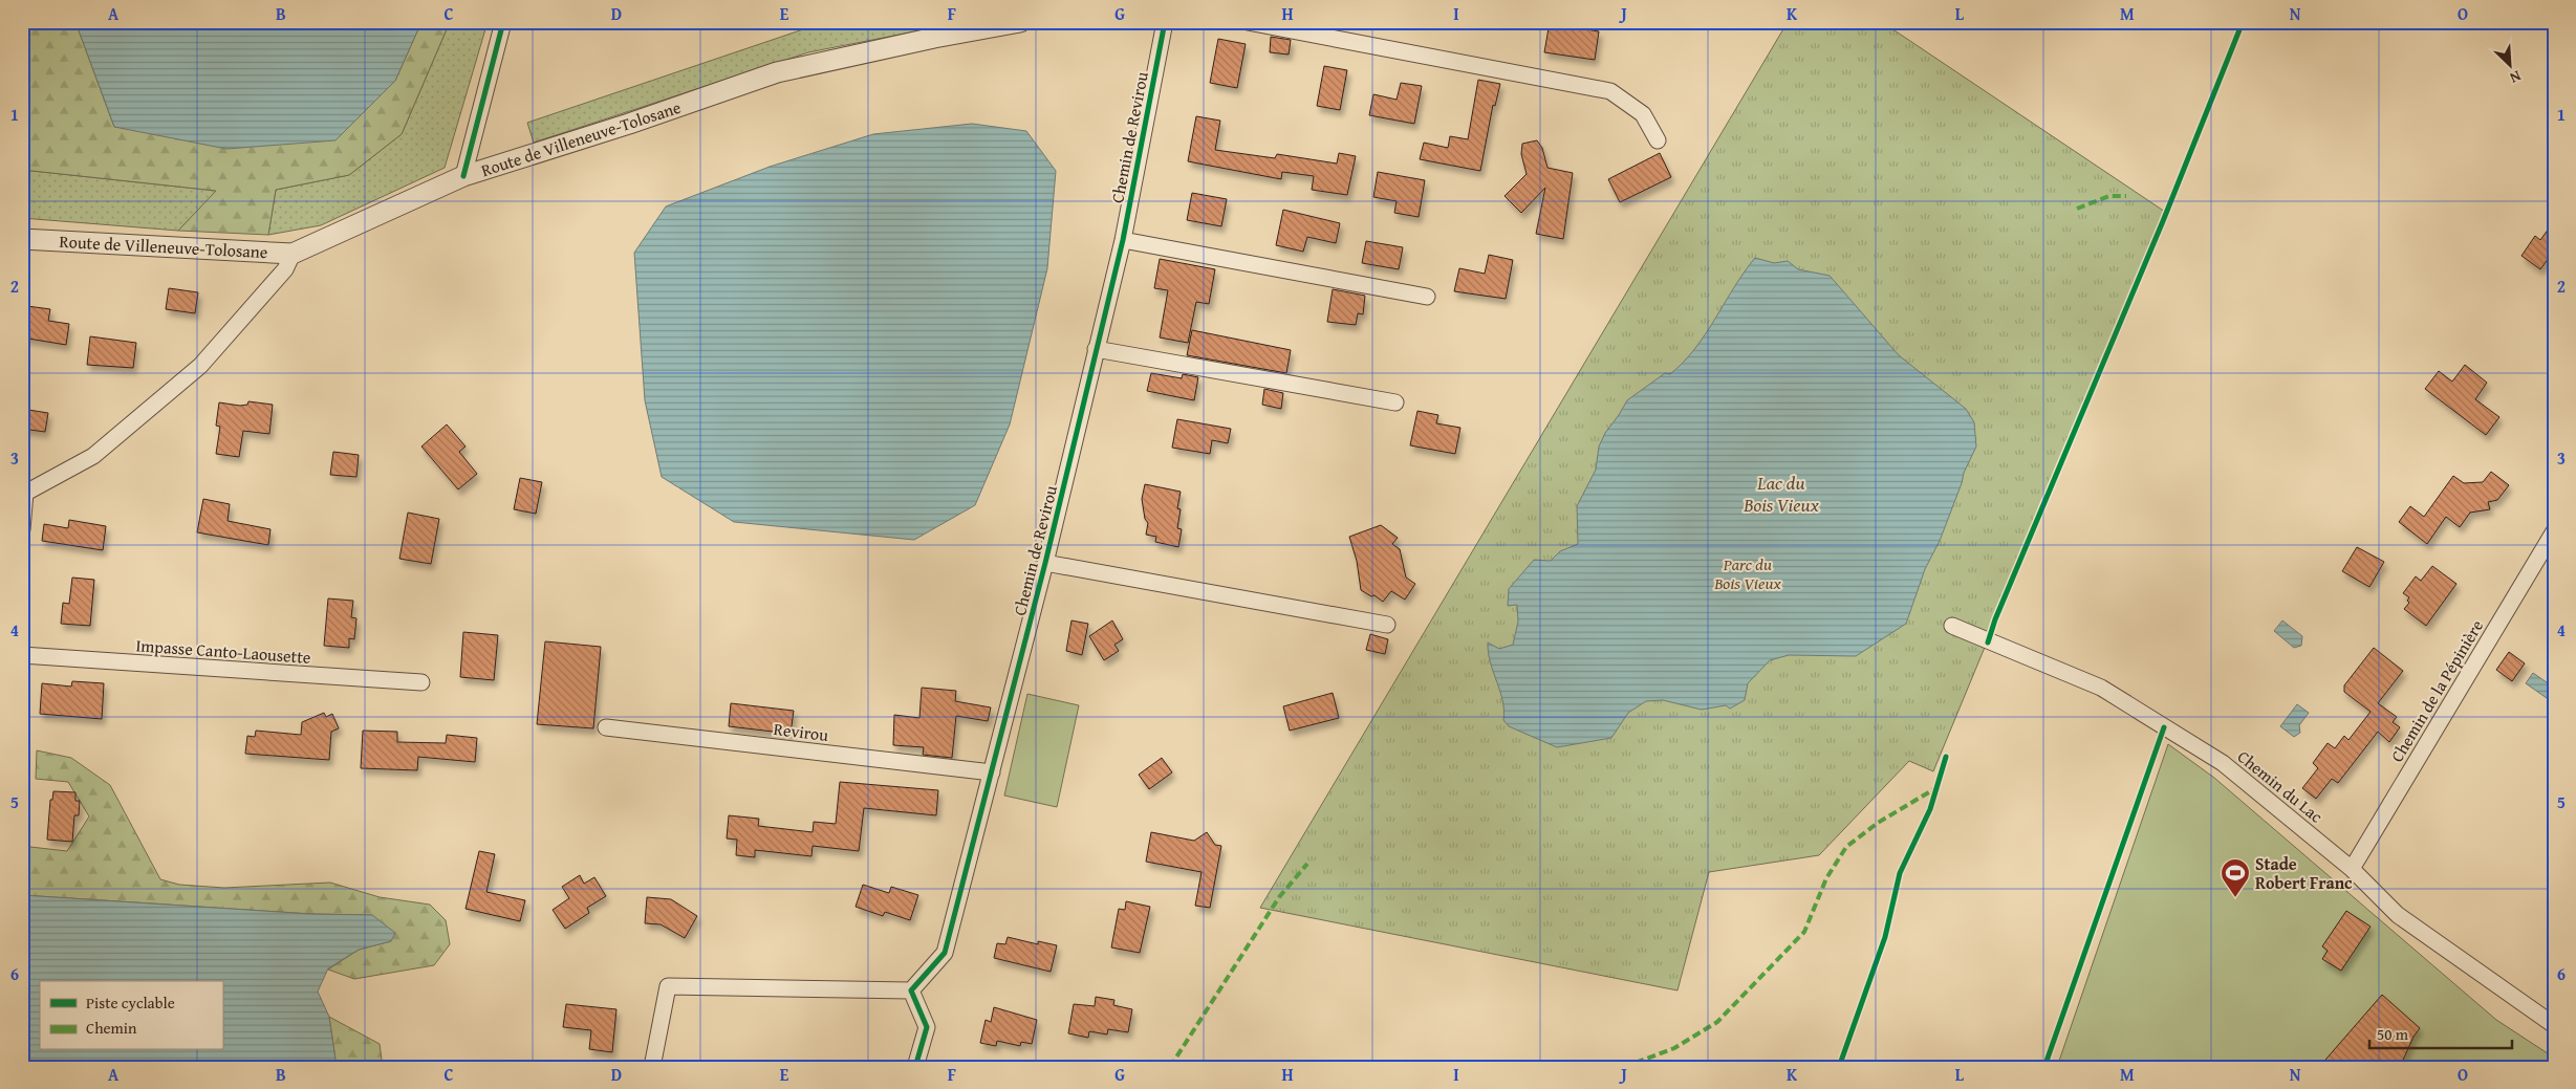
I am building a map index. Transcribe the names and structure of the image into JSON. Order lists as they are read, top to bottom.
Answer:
{
  "streets": {
    "street": [
      "Chemin de Revirou",
      "Route de Villeneuve-Tolosane",
      "Impasse Canto-Laousette",
      "Chemin de la Pépinière",
      "Revirou",
      "Chemin du Lac"
    ]
  },
  "crossings": [
    ["Chemin de Revirou", "Revirou"],
    ["Chemin de la Pépinière", "Chemin du Lac"]
  ],
  "water": ["Lac du Bois Vieux"],
  "parks": ["Parc du Bois Vieux"],
  "places": {
    "sports": ["Stade Robert Franc"]
  },
  "legend": ["Piste cyclable", "Chemin"],
  "scale_bar": "50 m",
  "north": "bottom right",
  "grid": {
    "columns": [
      "A",
      "B",
      "C",
      "D",
      "E",
      "F",
      "G",
      "H",
      "I",
      "J",
      "K",
      "L",
      "M",
      "N",
      "O"
    ],
    "rows": [
      "1",
      "2",
      "3",
      "4",
      "5",
      "6"
    ]
  }
}
